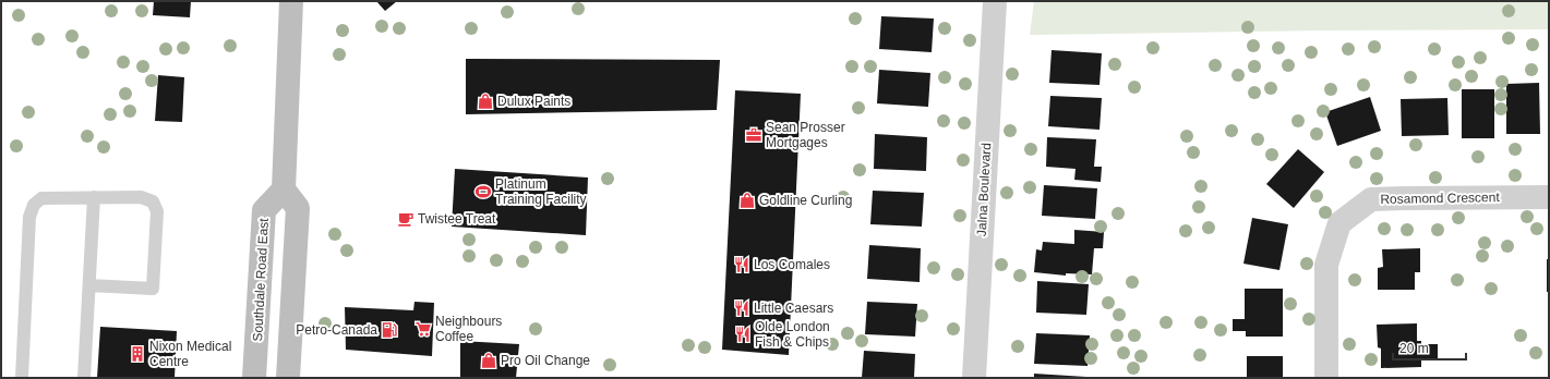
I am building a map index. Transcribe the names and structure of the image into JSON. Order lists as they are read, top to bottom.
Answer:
{
  "streets": {
    "main road": ["Southdale Road East"],
    "street": ["Jalna Boulevard", "Rosamond Crescent"]
  },
  "places": {
    "shop": ["Dulux Paints", "Goldline Curling", "Pro Oil Change"],
    "office": ["Sean Prosser Mortgages"],
    "sports": ["Platinum Training Facility"],
    "cafe": ["Twistee Treat"],
    "restaurant": ["Los Comales", "Little Caesars", "Olde London Fish & Chips"],
    "supermarket": ["Neighbours Coffee"],
    "fuel station": ["Petro-Canada"],
    "building": ["Nixon Medical Centre"]
  },
  "scale_bar": "20 m"
}
